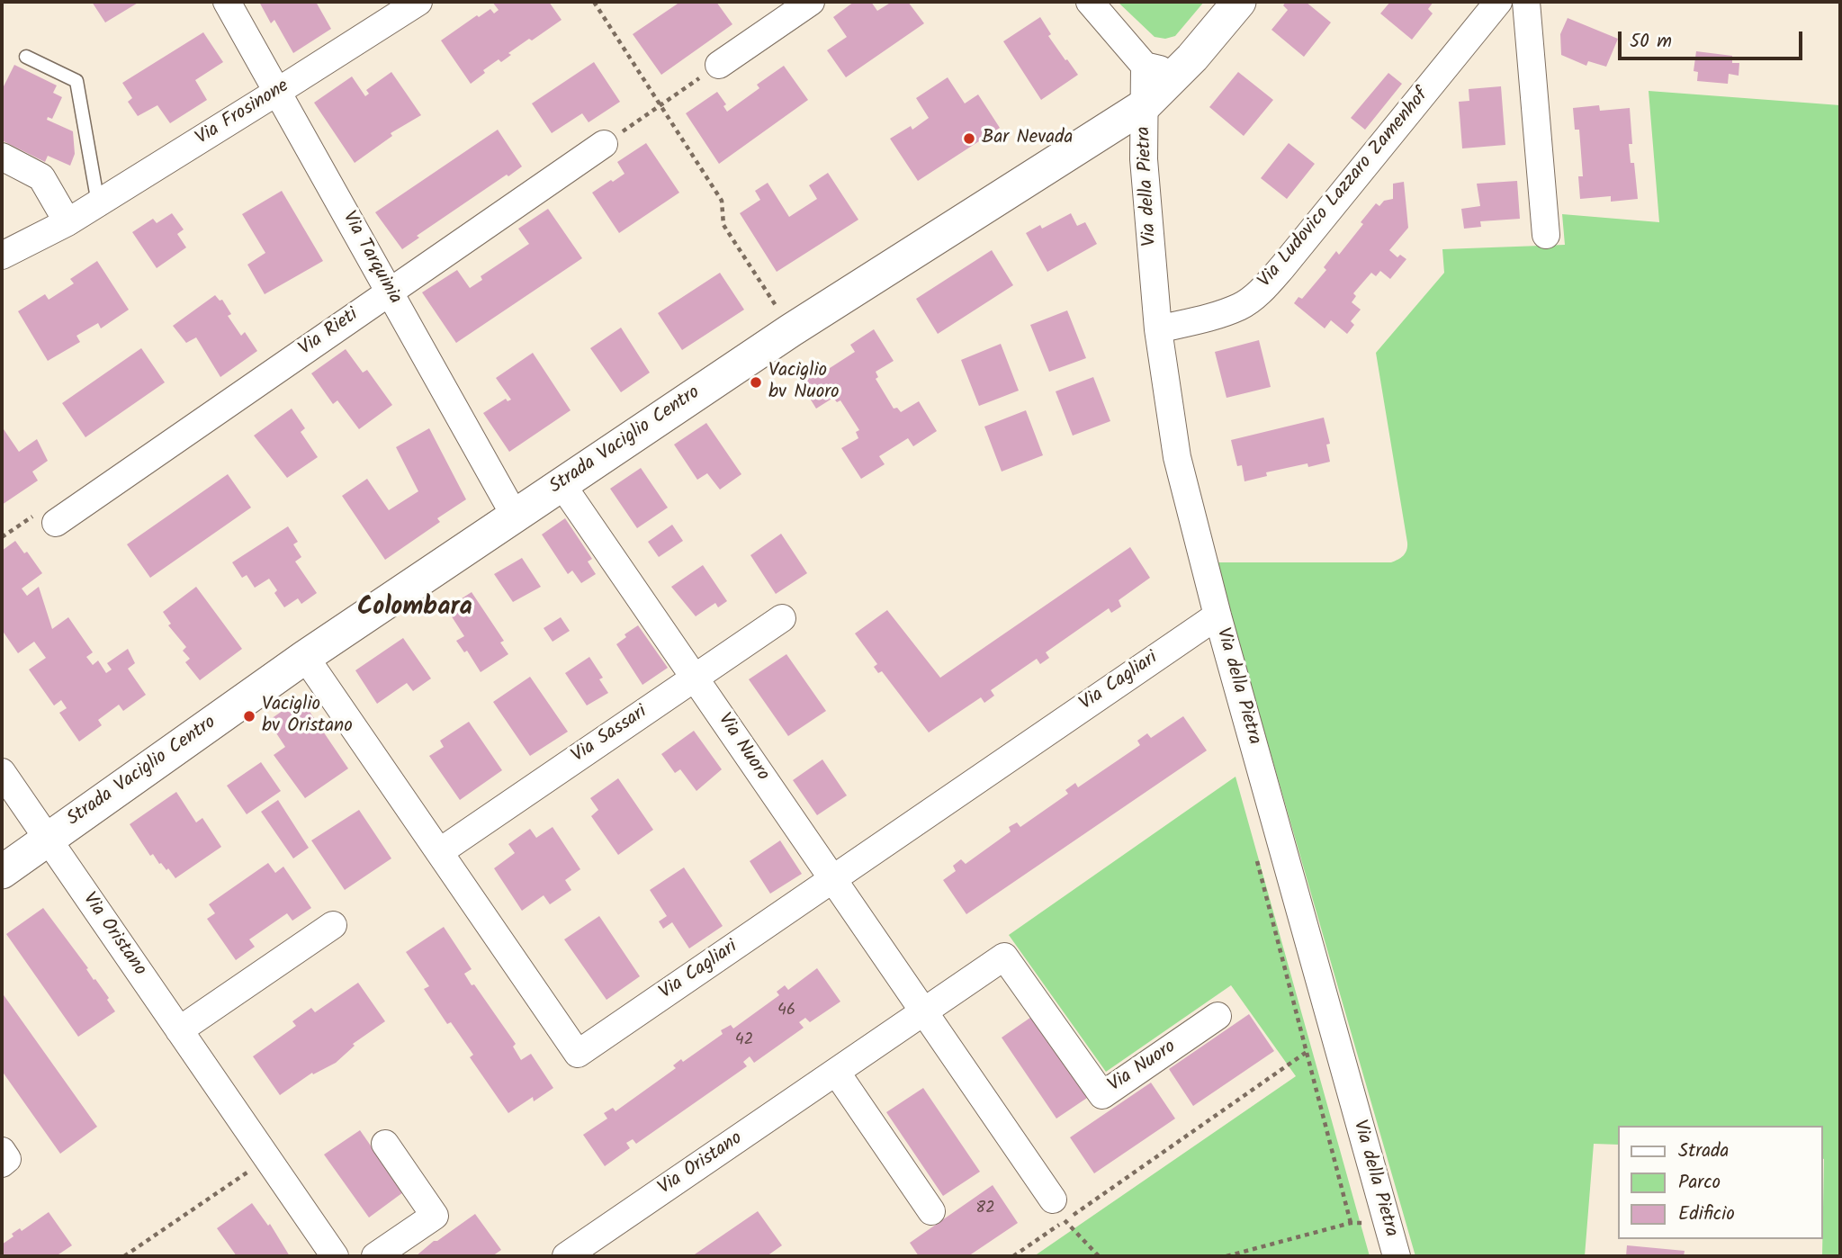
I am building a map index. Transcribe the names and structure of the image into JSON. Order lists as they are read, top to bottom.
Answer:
{
  "streets": {
    "street": [
      "Via Frosinone",
      "Via della Pietra",
      "Via Ludovico Lazzaro Zamenhof",
      "Via Tarquinia",
      "Via Rieti",
      "Strada Vaciglio Centro",
      "Via Cagliari",
      "Via Sassari",
      "Via Nuoro",
      "Via Oristano"
    ]
  },
  "crossings": [
    ["Via Frosinone", "Via Tarquinia"],
    ["Via della Pietra", "Via Ludovico Lazzaro Zamenhof"],
    ["Via della Pietra", "Strada Vaciglio Centro"],
    ["Via della Pietra", "Via Cagliari"],
    ["Via Tarquinia", "Via Rieti"],
    ["Via Tarquinia", "Strada Vaciglio Centro"],
    ["Strada Vaciglio Centro", "Via Cagliari"],
    ["Strada Vaciglio Centro", "Via Nuoro"],
    ["Strada Vaciglio Centro", "Via Oristano"],
    ["Via Cagliari", "Via Sassari"],
    ["Via Cagliari", "Via Nuoro"],
    ["Via Sassari", "Via Nuoro"],
    ["Via Nuoro", "Via Oristano"]
  ],
  "districts": ["Colombara"],
  "places": ["Bar Nevada", "Vaciglio bv Nuoro", "Vaciglio bv Oristano"],
  "house_numbers": ["46", "42", "82"],
  "legend": ["Strada", "Parco", "Edificio"],
  "scale_bar": "50 m"
}
